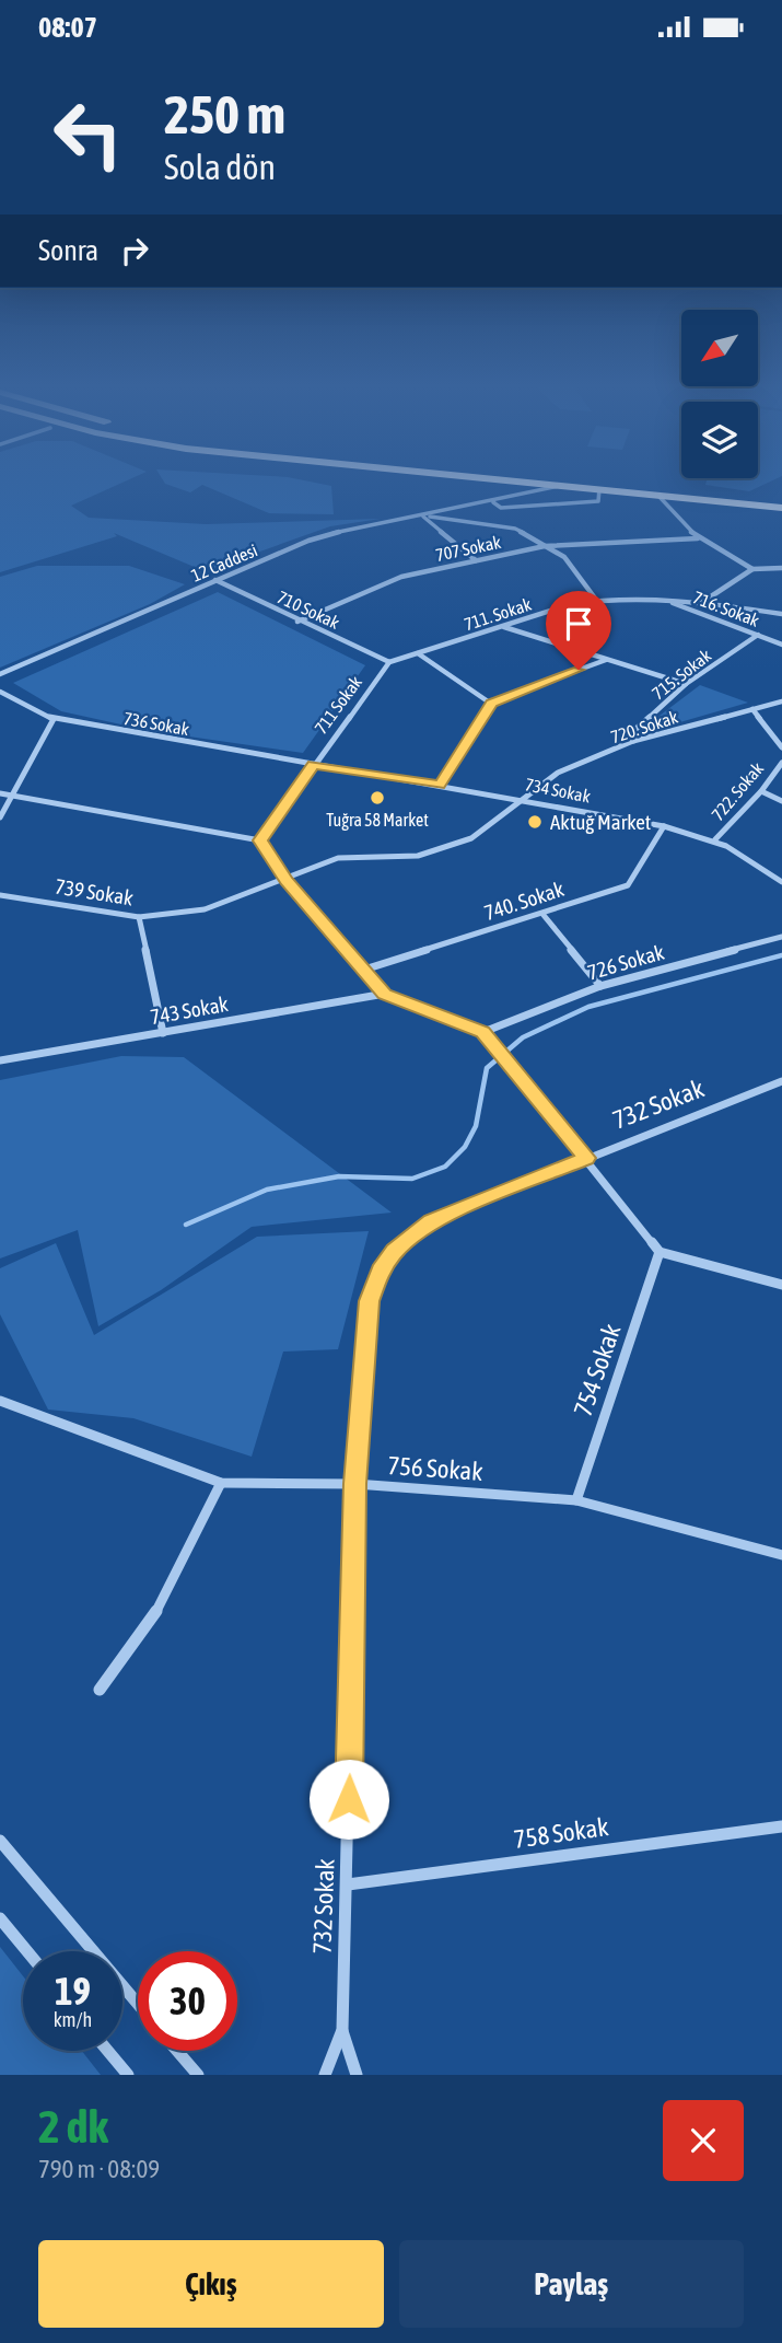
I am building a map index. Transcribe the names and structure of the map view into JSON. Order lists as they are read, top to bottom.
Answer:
{
  "streets": {
    "street": [
      "707 Sokak",
      "12 Caddesi",
      "716. Sokak",
      "710 Sokak",
      "711. Sokak",
      "715. Sokak",
      "711 Sokak",
      "736 Sokak",
      "720. Sokak",
      "734 Sokak",
      "722. Sokak",
      "739 Sokak",
      "740. Sokak",
      "726 Sokak",
      "743 Sokak",
      "732 Sokak",
      "754 Sokak",
      "756 Sokak",
      "758 Sokak"
    ]
  },
  "crossings": [
    ["707 Sokak", "710 Sokak"],
    ["12 Caddesi", "710 Sokak"],
    ["716. Sokak", "711. Sokak"],
    ["716. Sokak", "715. Sokak"],
    ["710 Sokak", "711. Sokak"],
    ["710 Sokak", "711 Sokak"],
    ["711. Sokak", "711 Sokak"],
    ["715. Sokak", "720. Sokak"],
    ["711 Sokak", "736 Sokak"],
    ["711 Sokak", "734 Sokak"],
    ["736 Sokak", "734 Sokak"],
    ["720. Sokak", "734 Sokak"],
    ["720. Sokak", "739 Sokak"],
    ["734 Sokak", "722. Sokak"],
    ["734 Sokak", "739 Sokak"],
    ["734 Sokak", "740. Sokak"],
    ["732 Sokak", "756 Sokak"],
    ["732 Sokak", "758 Sokak"],
    ["754 Sokak", "756 Sokak"]
  ],
  "places": ["Tuğra 58 Market", "Aktuğ Market"],
  "north": "bottom left",
  "page": {
    "status": "08:07",
    "turn": ["250 m", "Sola dön"],
    "then": "Sonra",
    "speed": "19 km/h",
    "limit": "30",
    "heading": ["2 dk", "790 m · 08:09"],
    "buttons": ["Çıkış", "Paylaş"]
  }
}
